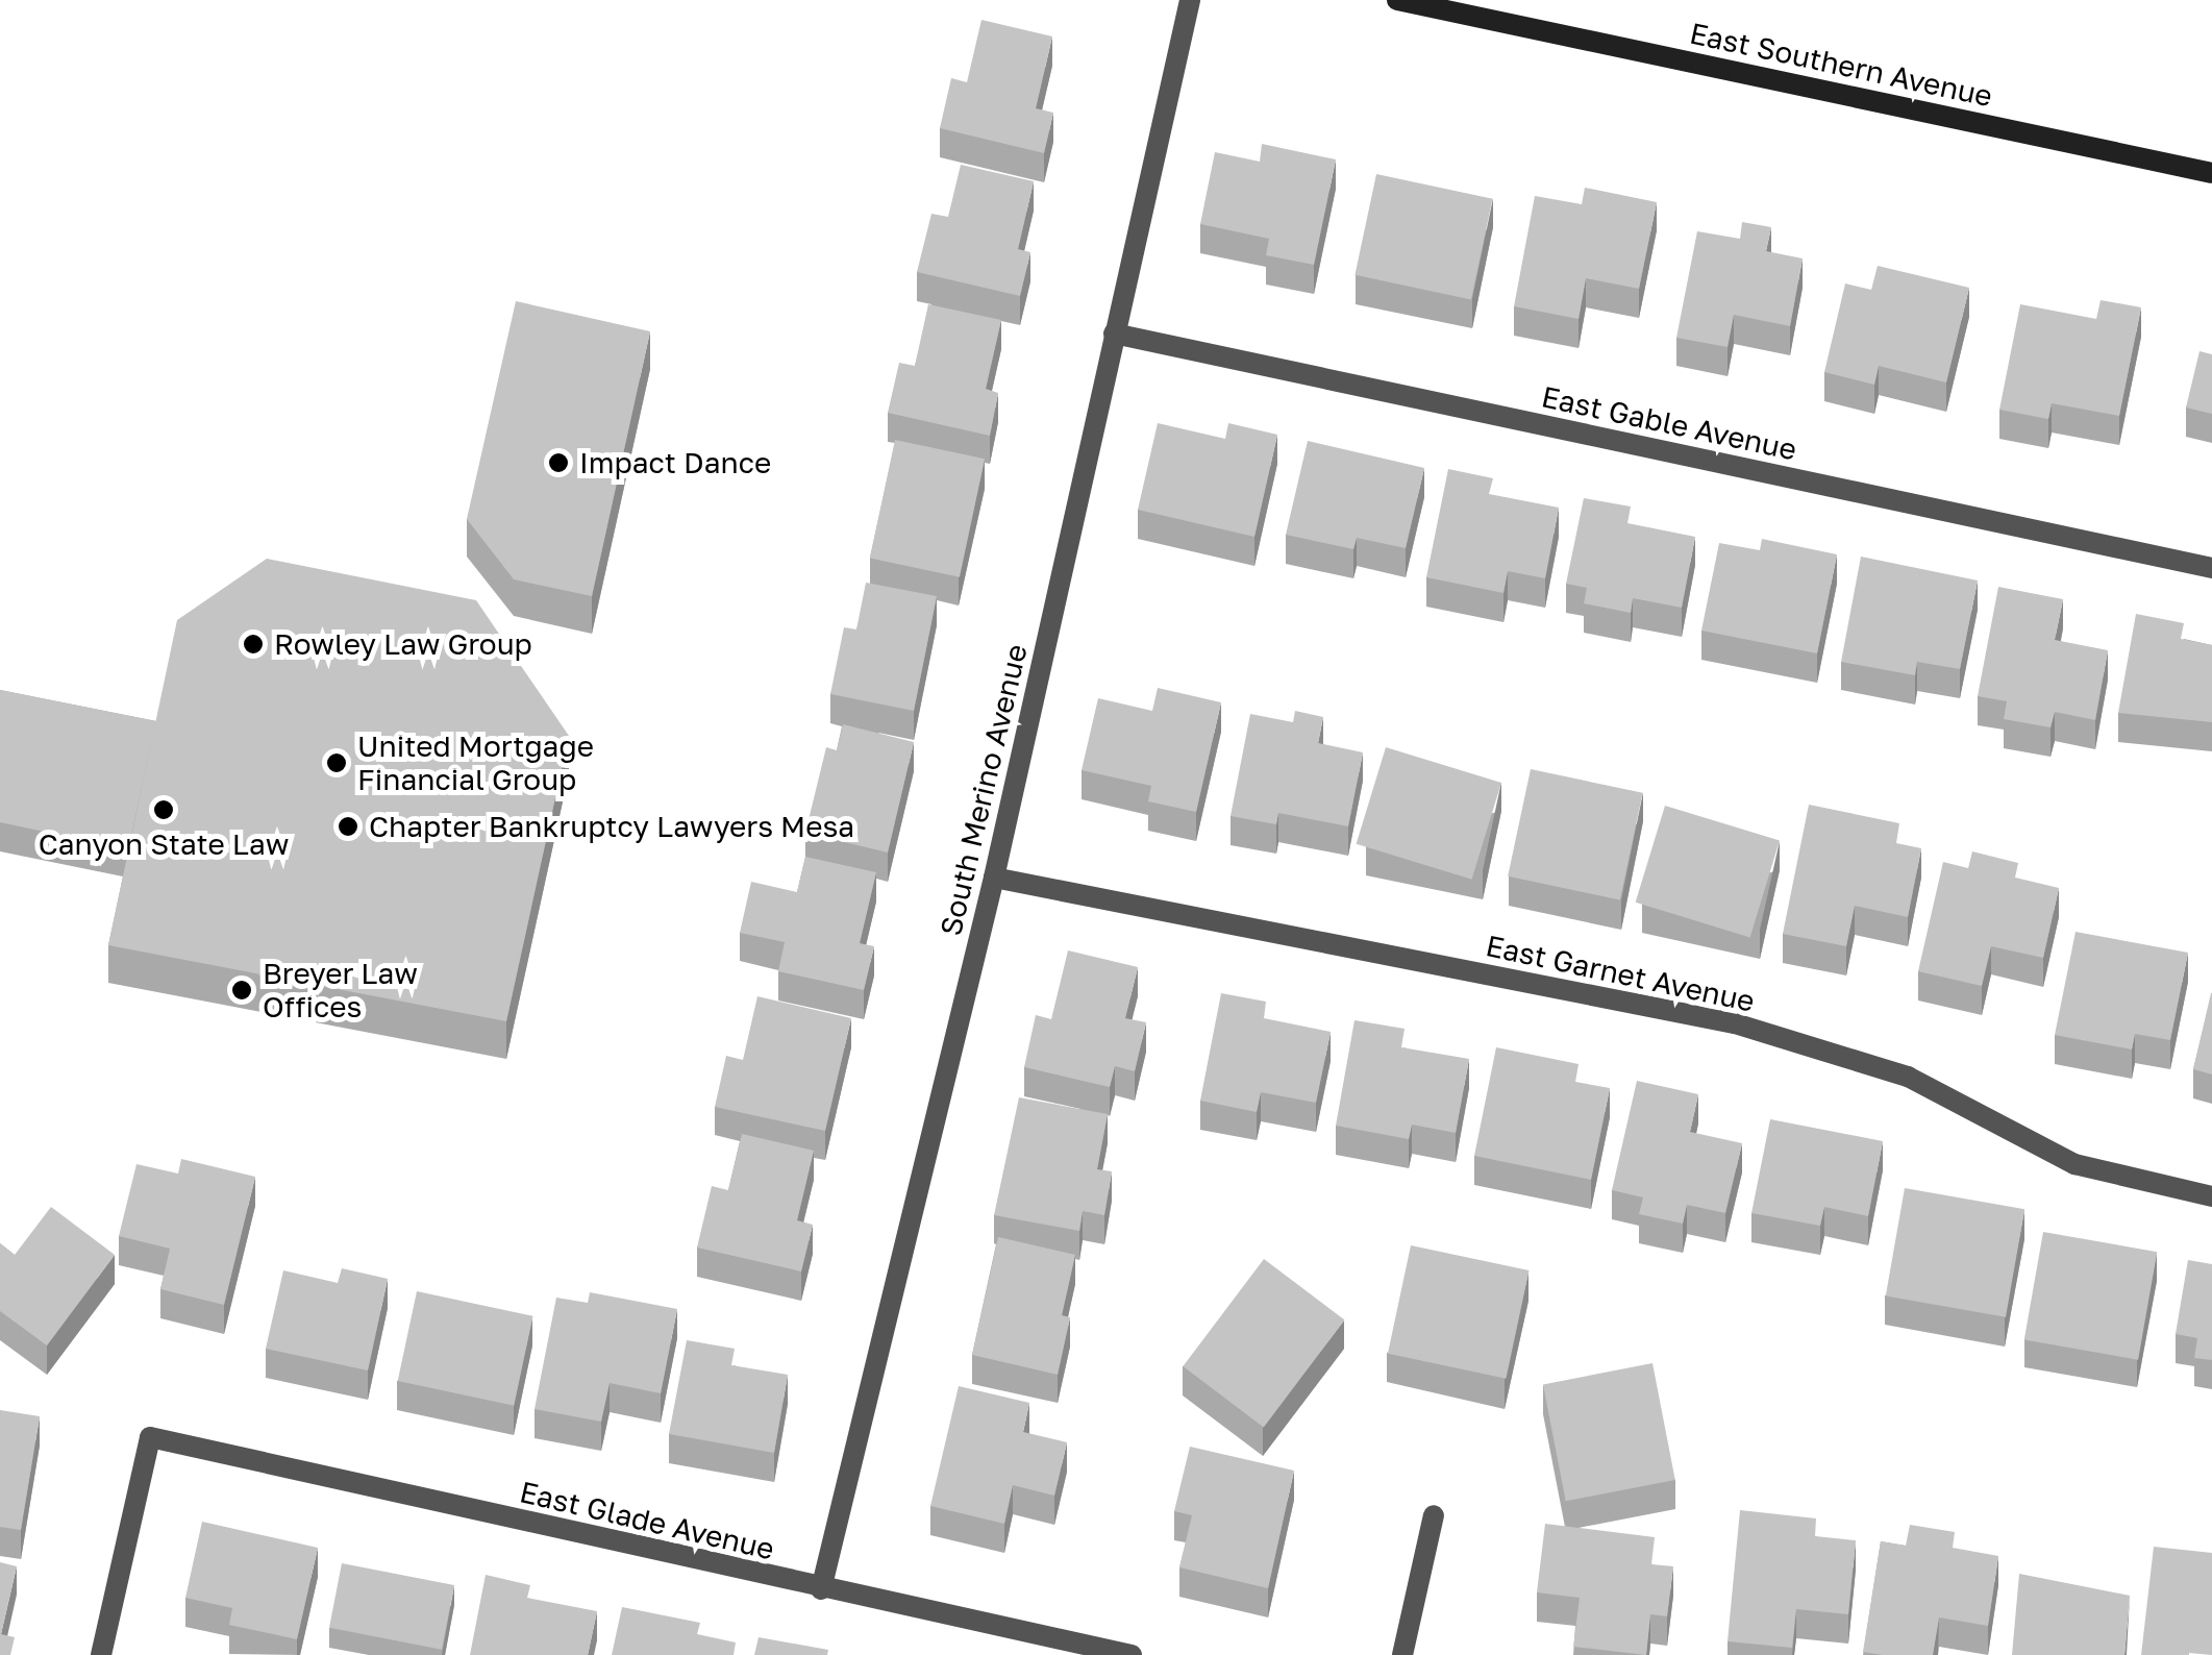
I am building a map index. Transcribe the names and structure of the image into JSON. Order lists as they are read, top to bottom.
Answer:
{
  "streets": {
    "main road": ["East Southern Avenue"],
    "street": [
      "East Gable Avenue",
      "South Merino Avenue",
      "East Garnet Avenue",
      "East Glade Avenue"
    ]
  },
  "crossings": [
    ["East Gable Avenue", "South Merino Avenue"],
    ["South Merino Avenue", "East Garnet Avenue"],
    ["South Merino Avenue", "East Glade Avenue"]
  ],
  "places": [
    "Impact Dance",
    "Rowley Law Group",
    "United Mortgage Financial Group",
    "Canyon State Law",
    "Chapter Bankruptcy Lawyers Mesa",
    "Breyer Law Offices"
  ]
}
